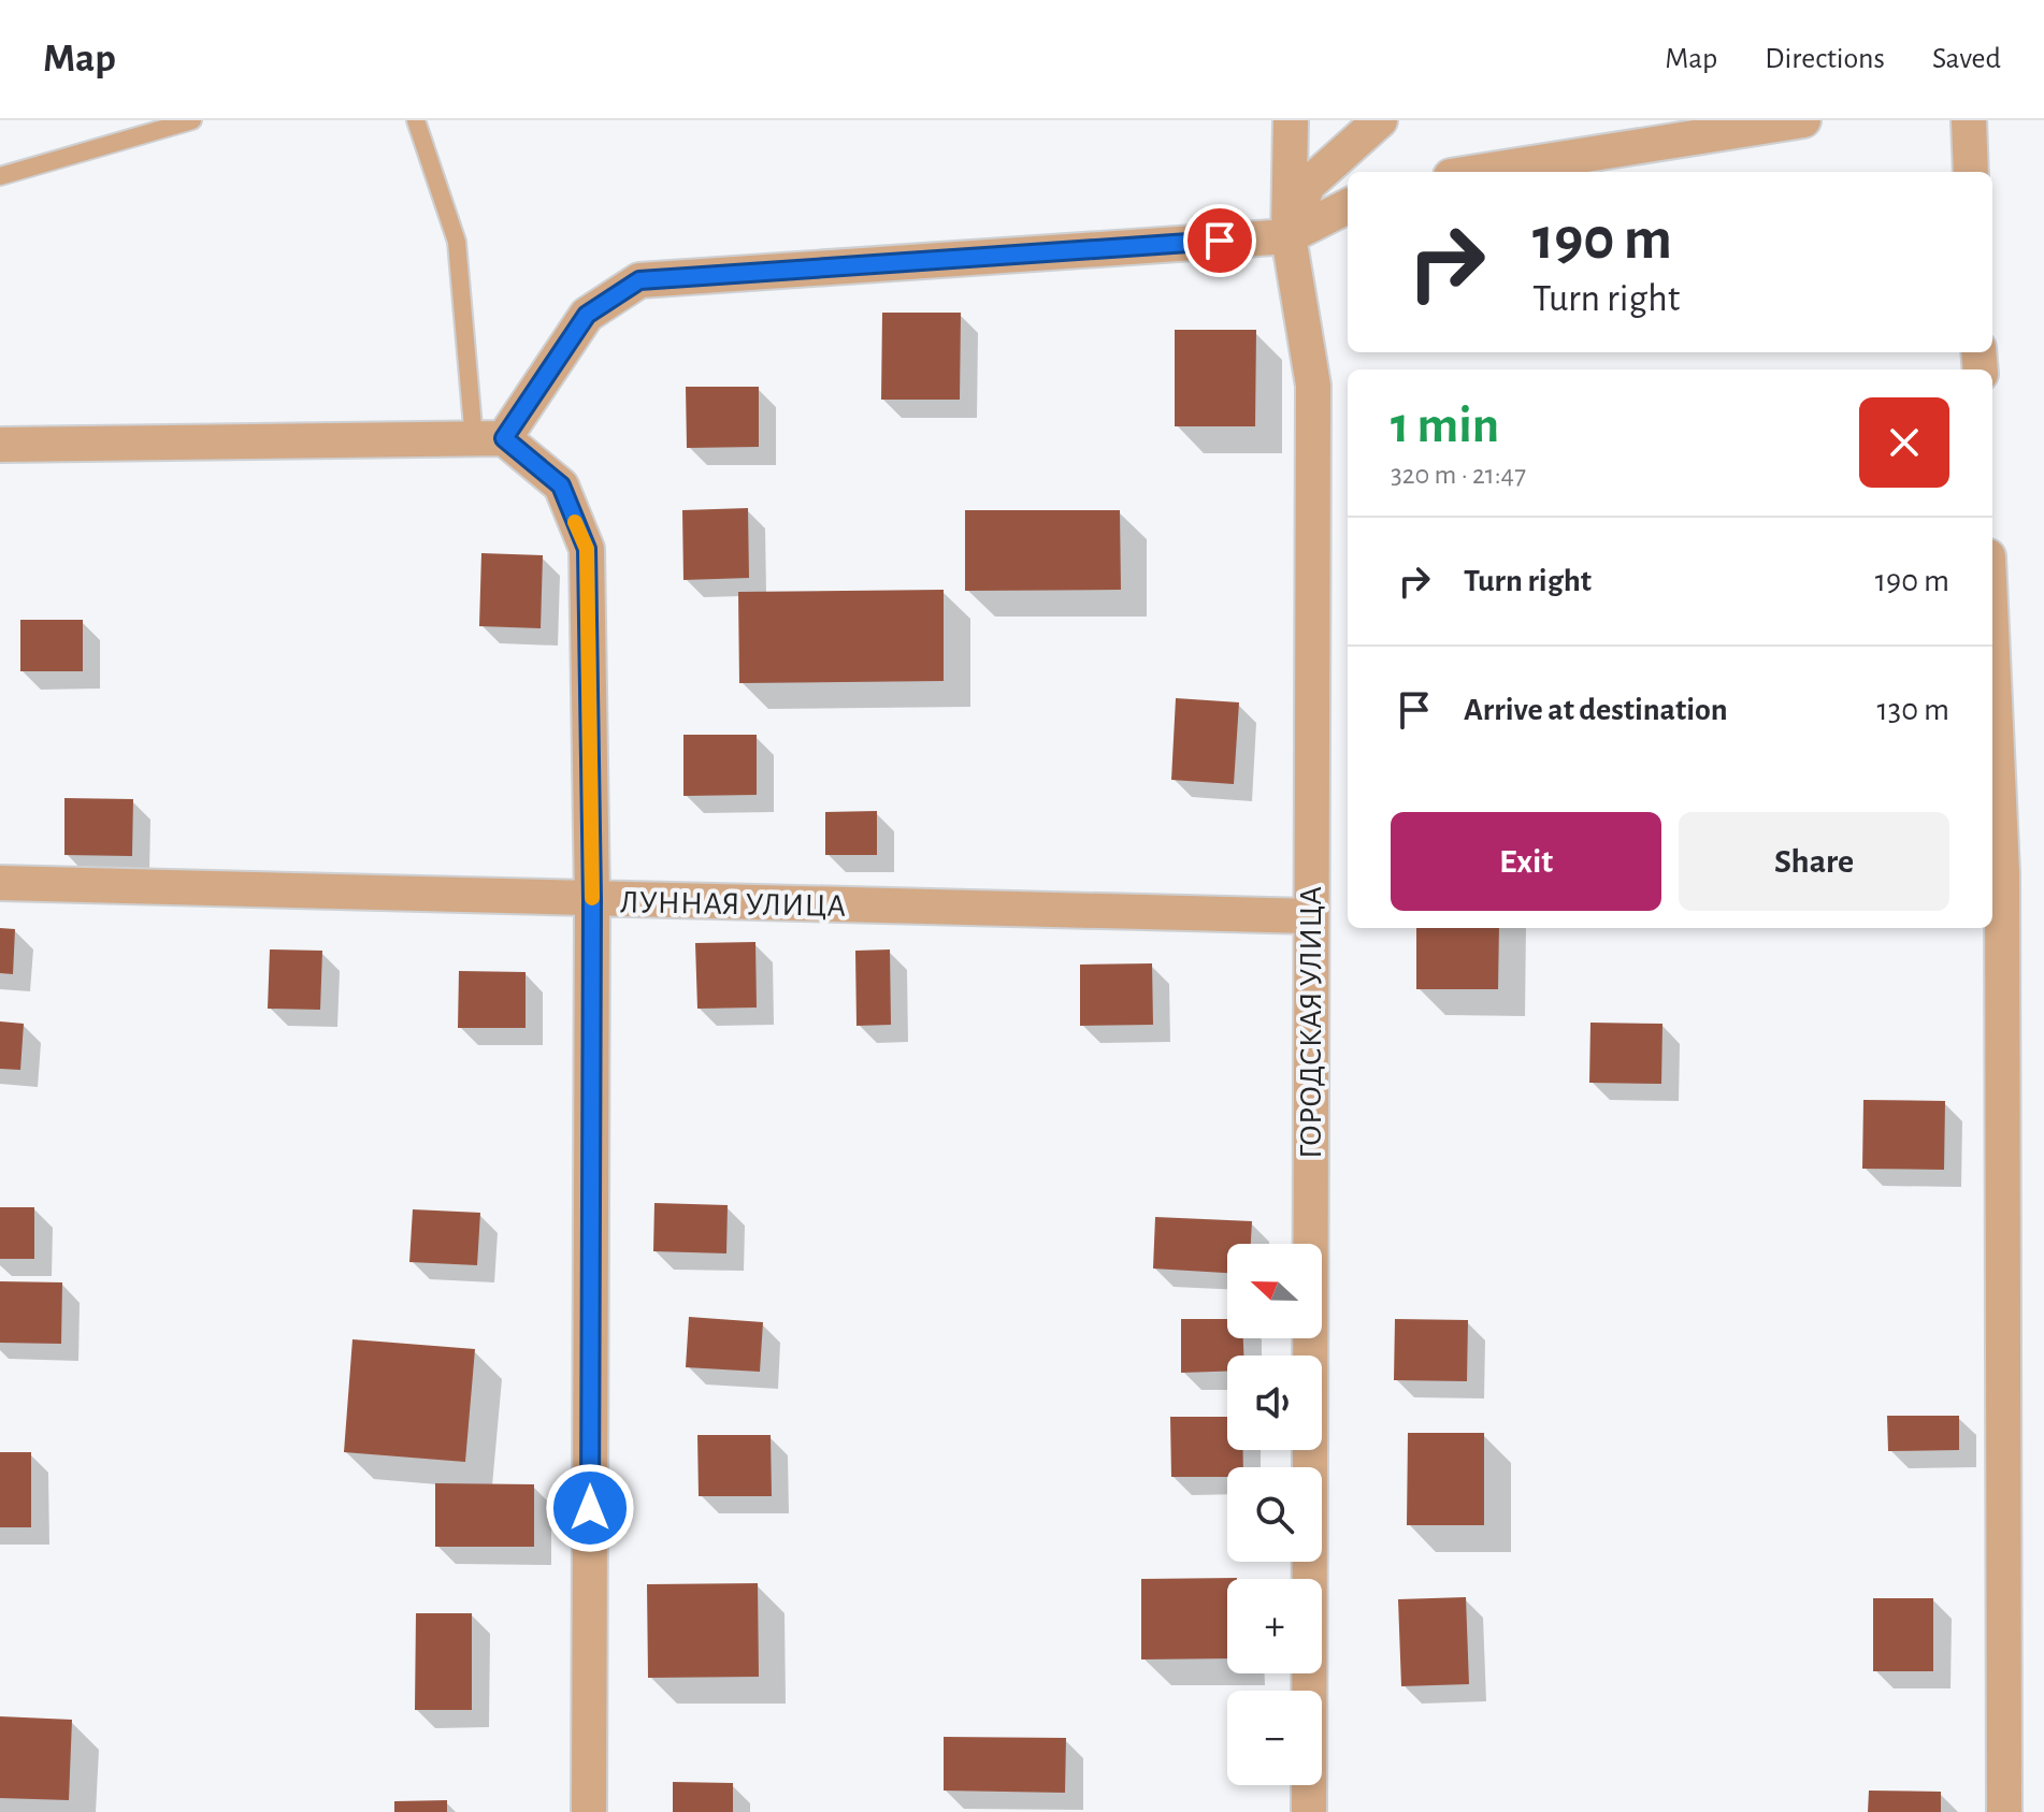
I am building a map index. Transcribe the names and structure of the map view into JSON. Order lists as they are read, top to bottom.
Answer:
{
  "streets": {
    "street": ["ЛУННАЯ УЛИЦА", "ГОРОДСКАЯ УЛИЦА"]
  },
  "crossings": [
    ["ЛУННАЯ УЛИЦА", "ГОРОДСКАЯ УЛИЦА"]
  ],
  "north": "left",
  "page": {
    "header": "Map",
    "nav": ["Map", "Directions", "Saved"],
    "turn": ["190 m", "Turn right"],
    "heading": ["1 min", "320 m · 21:47"],
    "list": [
      {
        "name": "Turn right",
        "value": "190 m"
      },
      {
        "name": "Arrive at destination",
        "value": "130 m"
      }
    ],
    "buttons": ["Exit", "Share"],
    "map_buttons": ["+", "−"]
  }
}
